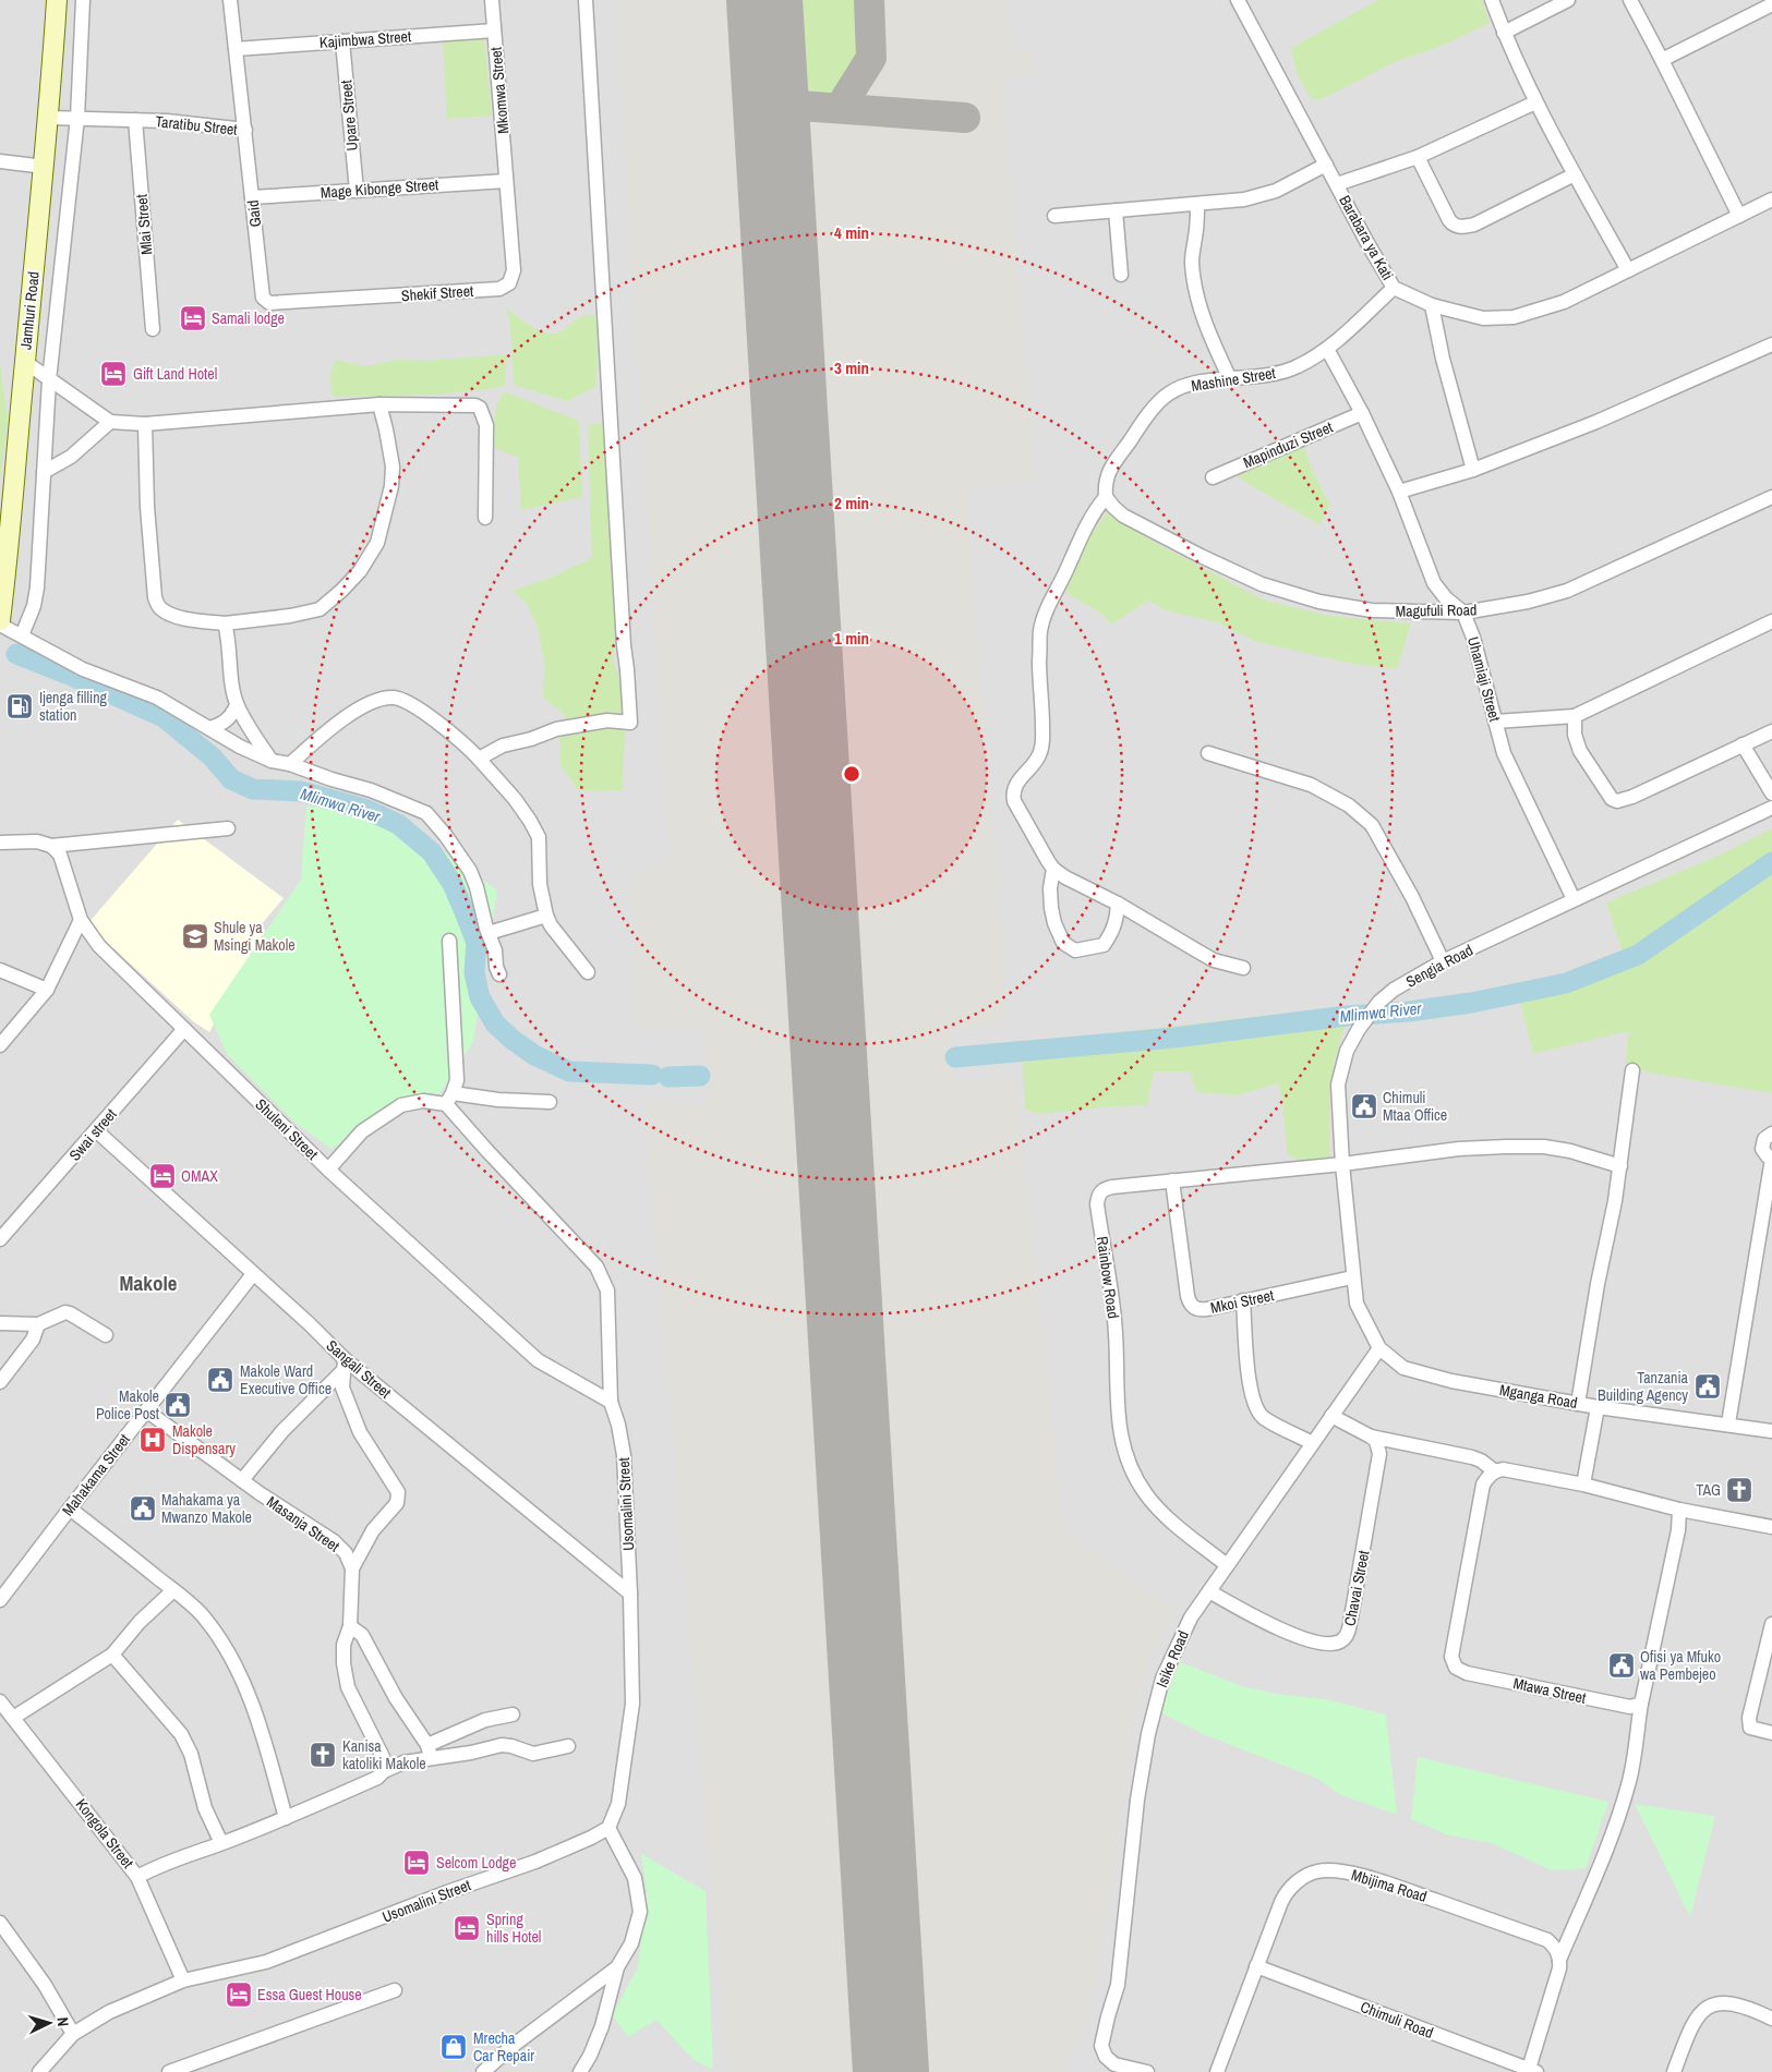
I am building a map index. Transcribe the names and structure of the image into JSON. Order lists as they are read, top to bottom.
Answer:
{
  "streets": {
    "main road": ["Jamhuri Road"],
    "street": [
      "Kajimbwa Street",
      "Mkomwa Street",
      "Upare Street",
      "Taratibu Street",
      "Mage Kibonge Street",
      "Gaid",
      "Mlai Street",
      "Barabara ya Kati",
      "Shekif Street",
      "Mashine Street",
      "Mapinduzi Street",
      "Magufuli Road",
      "Uhamiaji Street",
      "Sengia Road",
      "Shuleni Street",
      "Swai street",
      "Rainbow Road",
      "Mkoi Street",
      "Sangali Street",
      "Mganga Road",
      "Mahakama Street",
      "Usomalini Street",
      "Masanja Street",
      "Chavai Street",
      "Isike Road",
      "Mtawa Street",
      "Kongola Street",
      "Mbijima Road",
      "Chimuli Road"
    ]
  },
  "crossings": [
    ["Kajimbwa Street", "Mkomwa Street"],
    ["Kajimbwa Street", "Upare Street"],
    ["Kajimbwa Street", "Taratibu Street"],
    ["Mkomwa Street", "Mage Kibonge Street"],
    ["Mkomwa Street", "Shekif Street"],
    ["Upare Street", "Mage Kibonge Street"],
    ["Taratibu Street", "Gaid"],
    ["Taratibu Street", "Mlai Street"],
    ["Taratibu Street", "Jamhuri Road"],
    ["Mage Kibonge Street", "Gaid"],
    ["Mage Kibonge Street", "Shekif Street"],
    ["Gaid", "Shekif Street"],
    ["Barabara ya Kati", "Mashine Street"],
    ["Mashine Street", "Magufuli Road"],
    ["Mashine Street", "Uhamiaji Street"],
    ["Mapinduzi Street", "Uhamiaji Street"],
    ["Magufuli Road", "Uhamiaji Street"],
    ["Uhamiaji Street", "Sengia Road"],
    ["Sengia Road", "Rainbow Road"],
    ["Sengia Road", "Mkoi Street"],
    ["Sengia Road", "Mganga Road"],
    ["Sengia Road", "Isike Road"],
    ["Shuleni Street", "Swai street"],
    ["Shuleni Street", "Usomalini Street"],
    ["Swai street", "Sangali Street"],
    ["Rainbow Road", "Mkoi Street"],
    ["Rainbow Road", "Isike Road"],
    ["Sangali Street", "Mahakama Street"],
    ["Sangali Street", "Usomalini Street"],
    ["Mganga Road", "Isike Road"],
    ["Mahakama Street", "Masanja Street"],
    ["Usomalini Street", "Kongola Street"],
    ["Chavai Street", "Isike Road"],
    ["Mbijima Road", "Chimuli Road"]
  ],
  "districts": ["Makole"],
  "water": ["Mlimwa River"],
  "places": {
    "hotel": [
      "Samali lodge",
      "Gift Land Hotel",
      "OMAX",
      "Selcom Lodge",
      "Spring hills Hotel",
      "Essa Guest House"
    ],
    "fuel station": ["Ijenga filling station"],
    "school or university": ["Shule ya Msingi Makole"],
    "public building": [
      "Chimuli Mtaa Office",
      "Makole Ward Executive Office",
      "Tanzania Building Agency",
      "Makole Police Post",
      "Mahakama ya Mwanzo Makole",
      "Ofisi ya Mfuko wa Pembejeo"
    ],
    "hospital": ["Makole Dispensary"],
    "church": ["TAG", "Kanisa katoliki Makole"],
    "shop": ["Mrecha Car Repair"]
  },
  "north": "right",
  "rings": [
    "4 min",
    "3 min",
    "2 min",
    "1 min"
  ]
}
